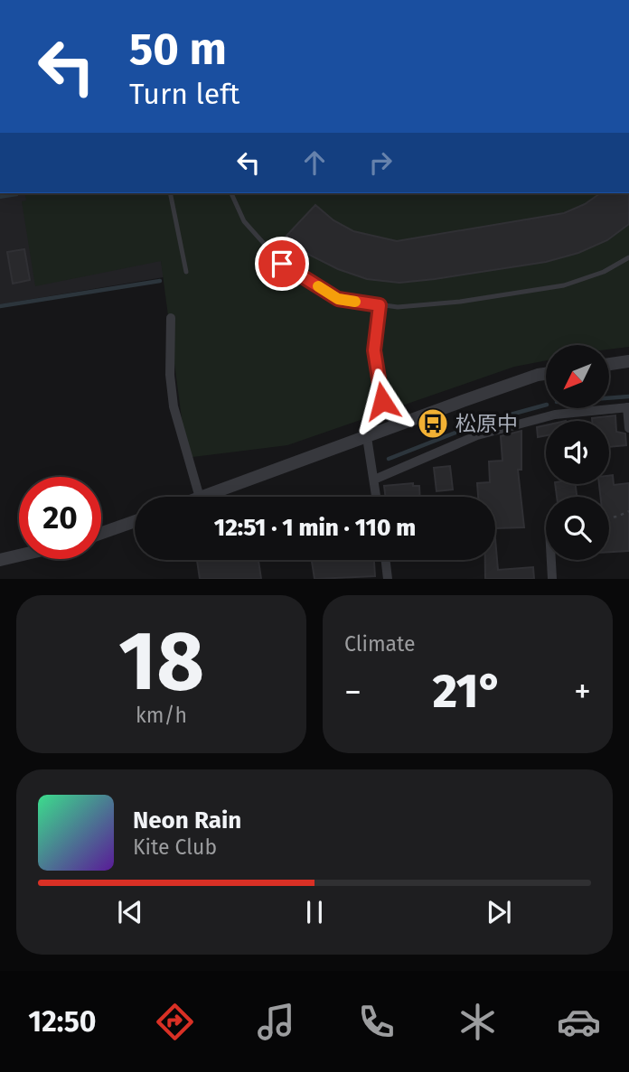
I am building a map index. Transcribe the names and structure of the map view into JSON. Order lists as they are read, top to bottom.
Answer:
{
  "places": {
    "bus stop": ["松原中"]
  },
  "north": "bottom left",
  "page": {
    "turn": ["50 m", "Turn left"],
    "limit": "20",
    "trip": "12:51 · 1 min · 110 m",
    "tile": [
      ["18", "km/h"],
      "Climate"
    ],
    "heat": ["−", "21°", "+"],
    "song": ["Neon Rain", "Kite Club"],
    "tabs": "12:50"
  }
}
